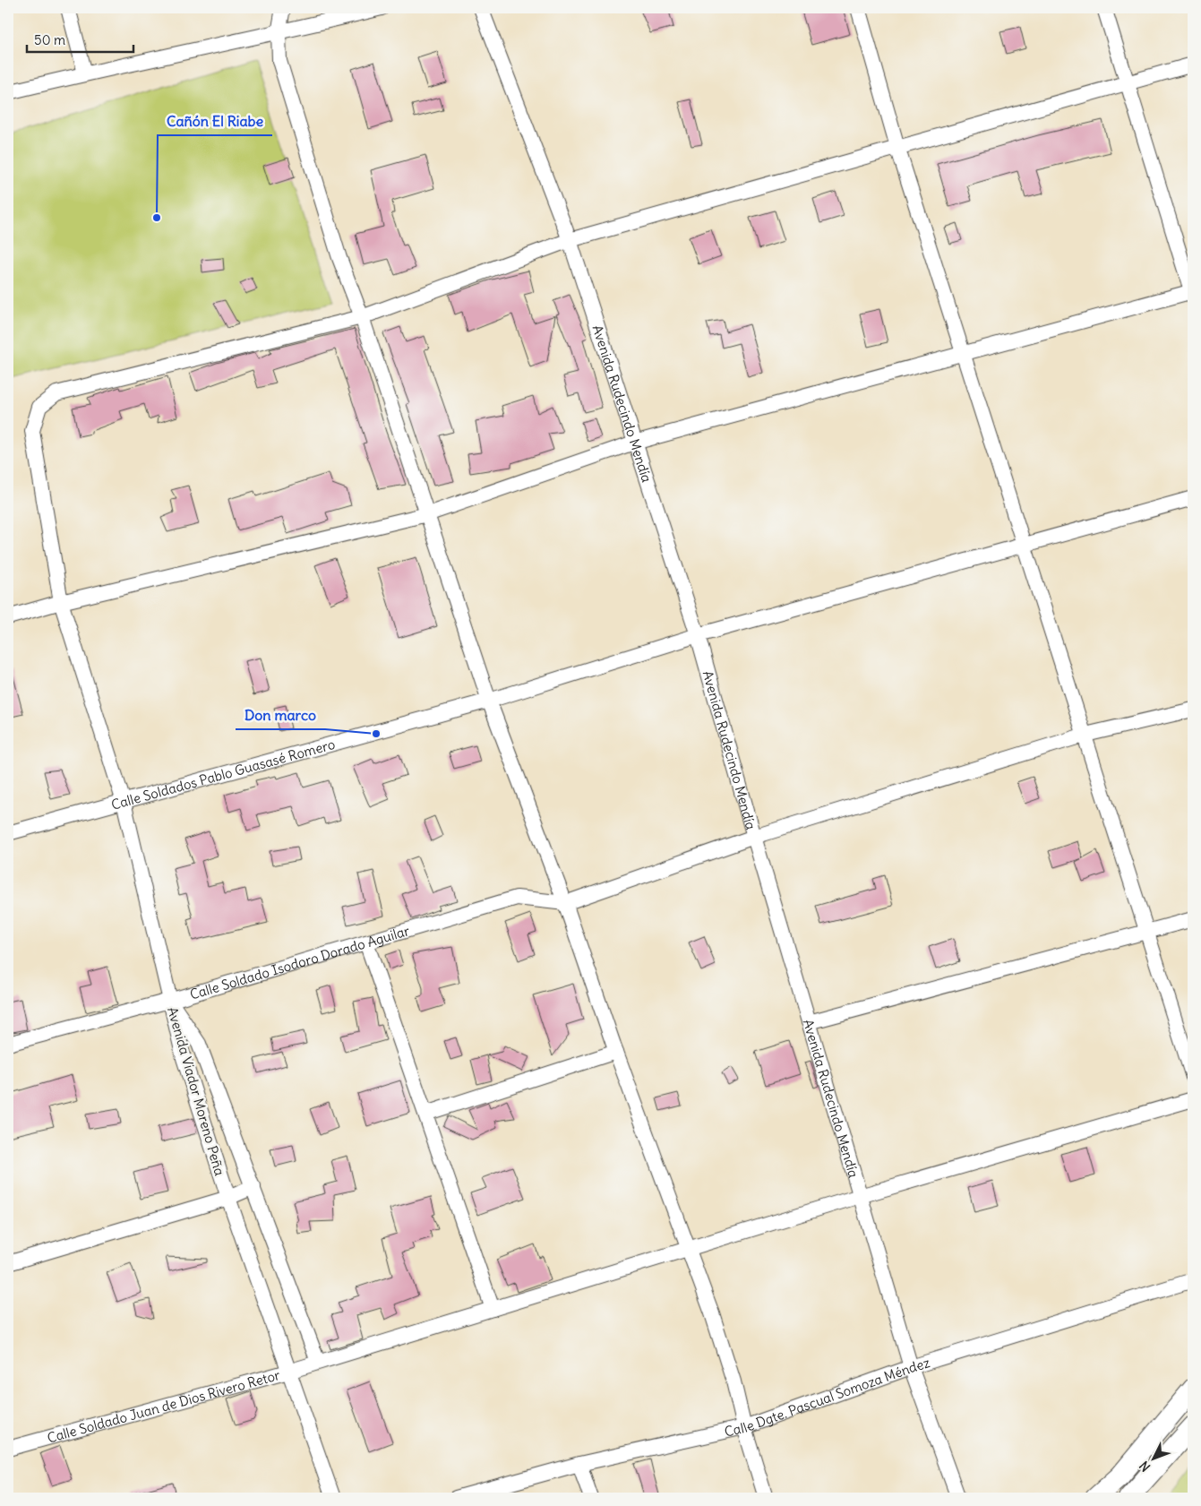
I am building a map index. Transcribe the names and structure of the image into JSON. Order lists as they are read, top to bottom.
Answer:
{
  "streets": {
    "street": [
      "Avenida Rudecindo Mendía",
      "Calle Soldados Pablo Guasasé Romero",
      "Calle Soldado Isodoro Dorado Aguilar",
      "Avenida Viador Moreno Peña",
      "Calle Dgte. Pascual Somoza Méndez",
      "Calle Soldado Juan de Dios Rivero Retor"
    ]
  },
  "crossings": [
    ["Avenida Rudecindo Mendía", "Calle Soldados Pablo Guasasé Romero"],
    ["Avenida Rudecindo Mendía", "Calle Dgte. Pascual Somoza Méndez"],
    ["Avenida Rudecindo Mendía", "Calle Soldado Juan de Dios Rivero Retor"],
    ["Calle Soldado Isodoro Dorado Aguilar", "Avenida Viador Moreno Peña"],
    ["Avenida Viador Moreno Peña", "Calle Soldado Juan de Dios Rivero Retor"]
  ],
  "places": ["Cañón El Riabe", "Don marco"],
  "scale_bar": "50 m",
  "north": "bottom left"
}
